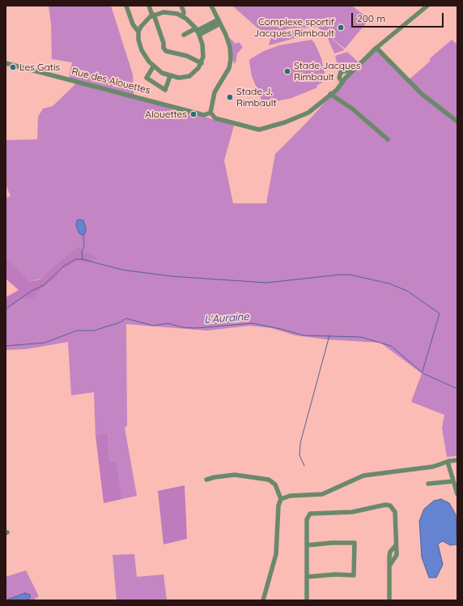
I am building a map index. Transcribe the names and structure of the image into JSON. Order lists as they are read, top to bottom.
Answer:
{
  "streets": {
    "street": ["Rue des Alouettes"]
  },
  "water": ["L'Auraine"],
  "places": [
    "Complexe sportif Jacques Rimbault",
    "Les Gatis",
    "Stade Jacques Rimbault",
    "Stade J. Rimbault",
    "Alouettes"
  ],
  "scale_bar": "200 m"
}
